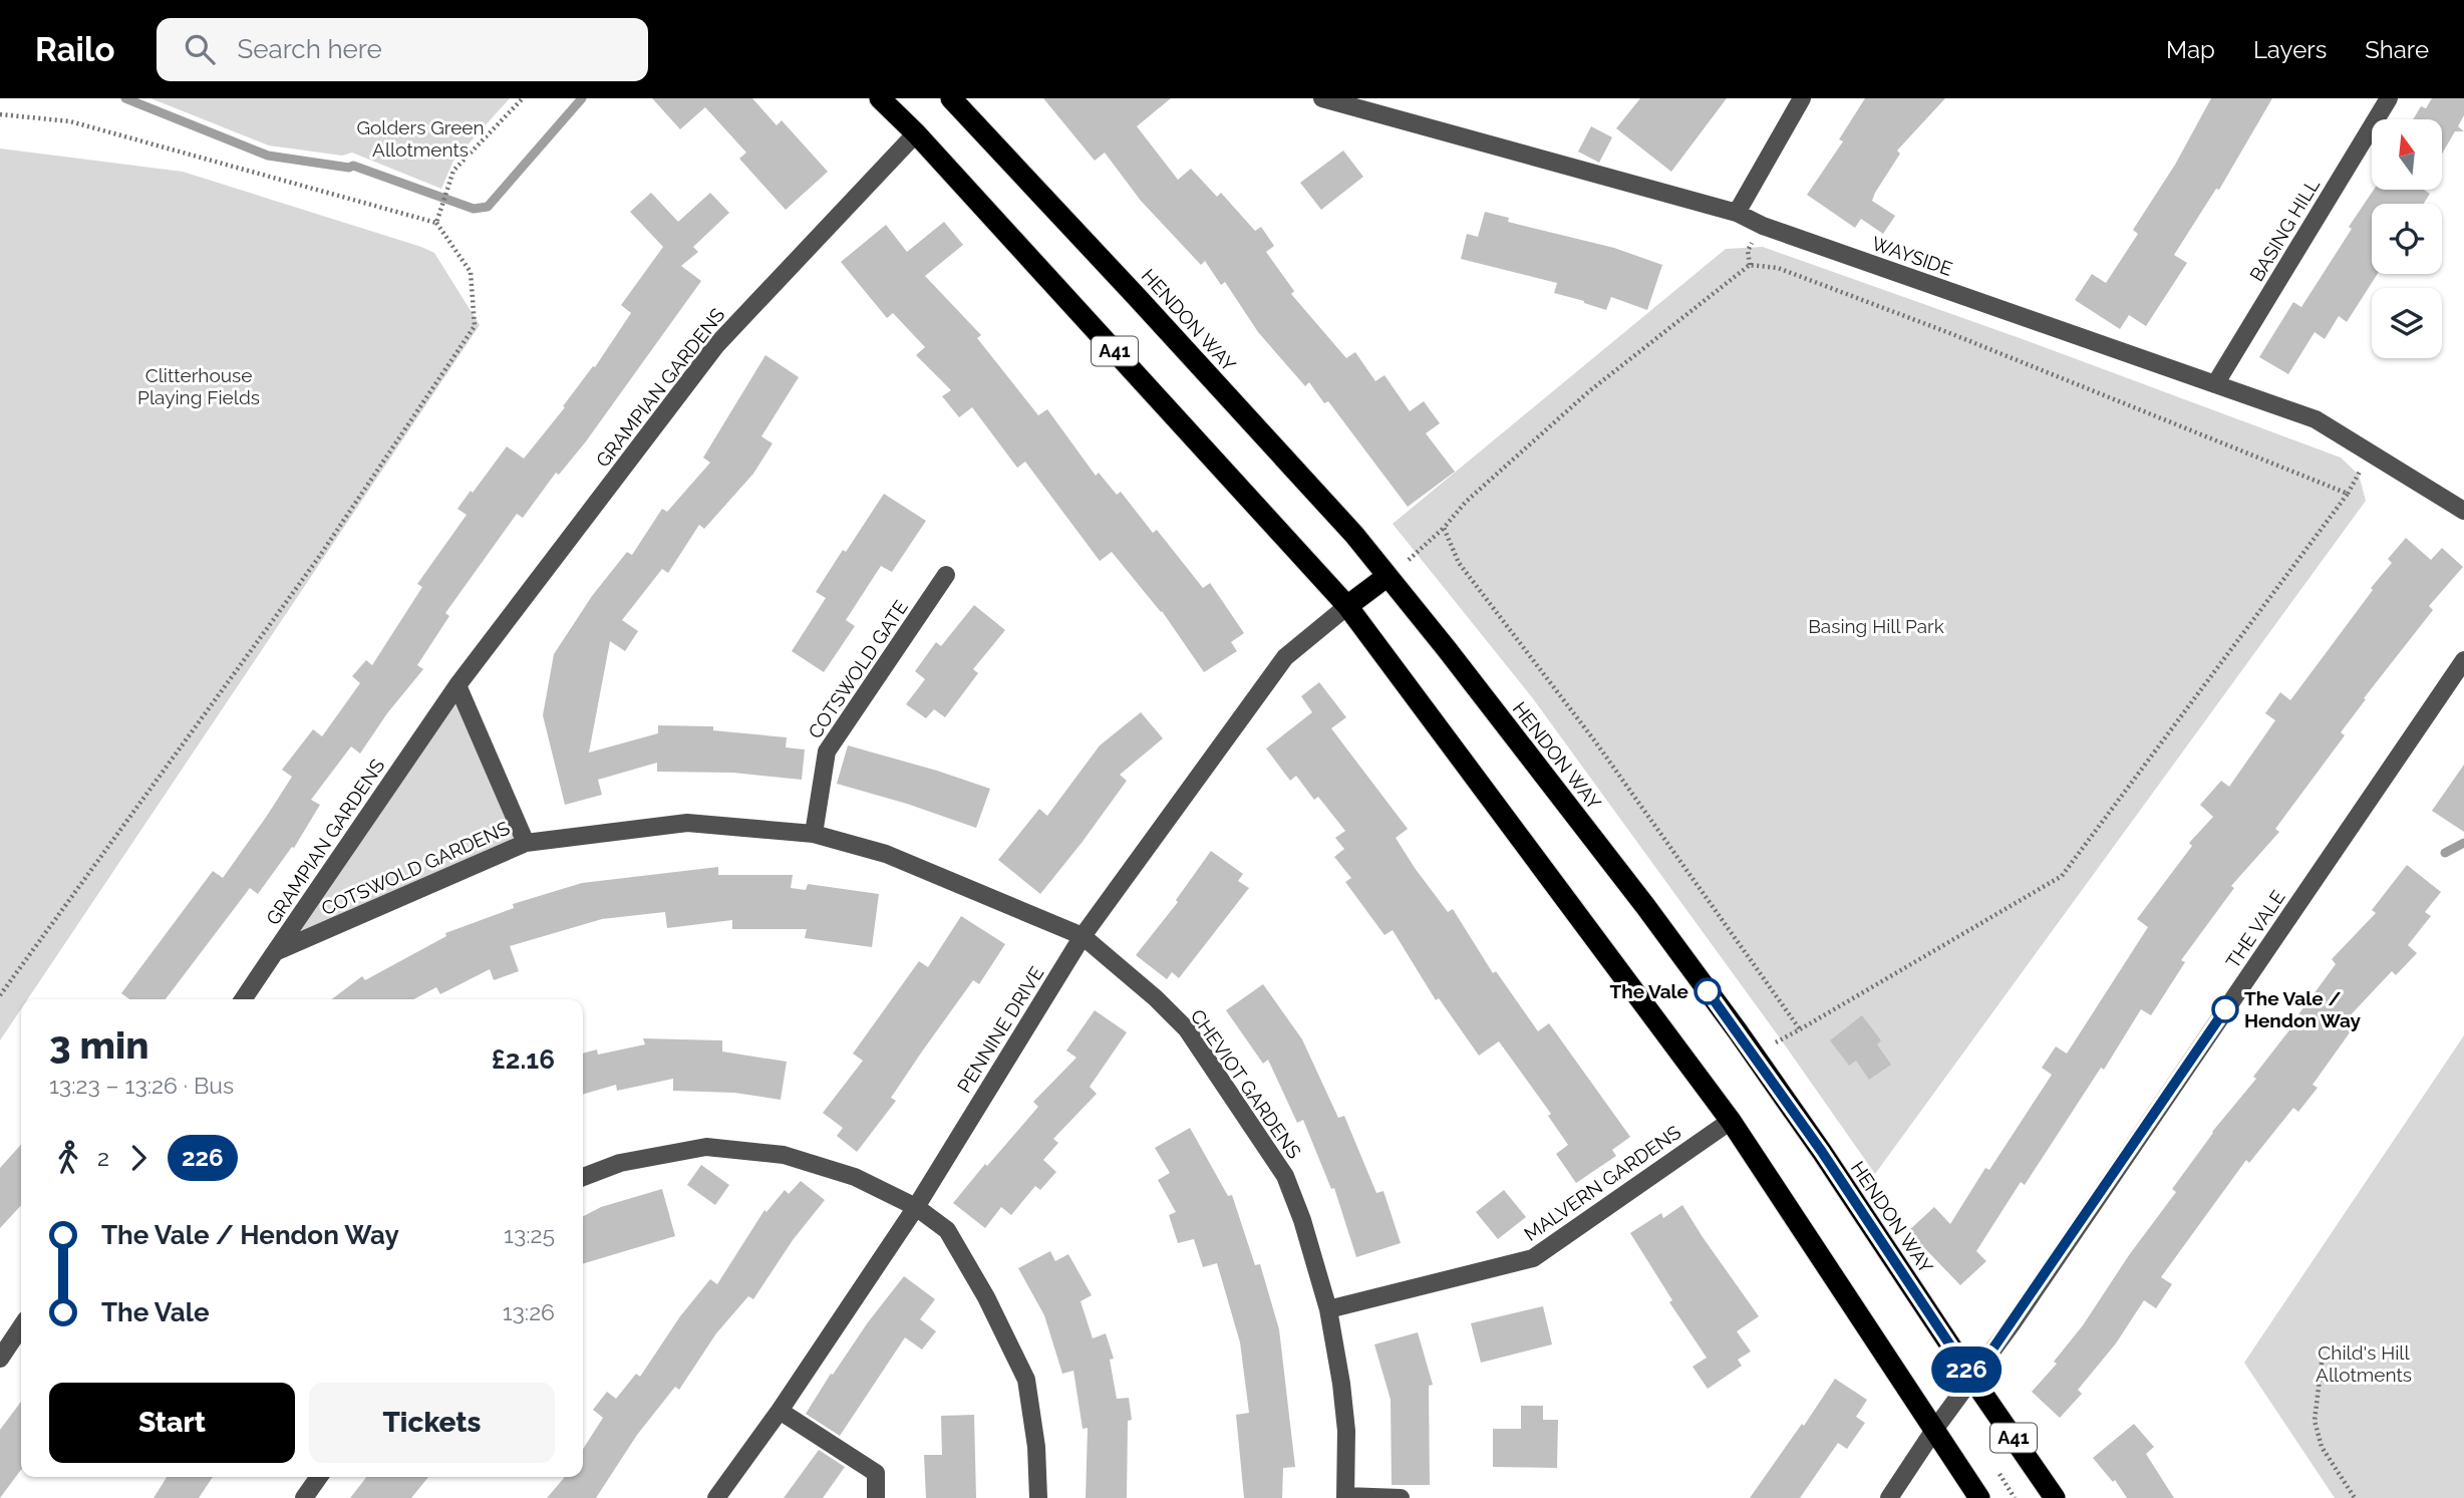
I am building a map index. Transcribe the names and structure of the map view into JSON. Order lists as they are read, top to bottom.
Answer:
{
  "streets": {
    "highway": ["HENDON WAY", "A41"],
    "street": [
      "BASING HILL",
      "WAYSIDE",
      "GRAMPIAN GARDENS",
      "COTSWOLD GATE",
      "COTSWOLD GARDENS",
      "THE VALE",
      "PENNINE DRIVE",
      "CHEVIOT GARDENS",
      "MALVERN GARDENS"
    ]
  },
  "crossings": [
    ["BASING HILL", "WAYSIDE"],
    ["HENDON WAY", "THE VALE"],
    ["A41", "GRAMPIAN GARDENS"],
    ["A41", "THE VALE"],
    ["A41", "PENNINE DRIVE"],
    ["A41", "MALVERN GARDENS"],
    ["GRAMPIAN GARDENS", "COTSWOLD GARDENS"],
    ["COTSWOLD GATE", "COTSWOLD GARDENS"],
    ["COTSWOLD GARDENS", "PENNINE DRIVE"],
    ["COTSWOLD GARDENS", "CHEVIOT GARDENS"],
    ["PENNINE DRIVE", "CHEVIOT GARDENS"],
    ["CHEVIOT GARDENS", "MALVERN GARDENS"]
  ],
  "parks": [
    "Golders Green Allotments",
    "Clitterhouse Playing Fields",
    "Basing Hill Park",
    "Child's Hill Allotments"
  ],
  "places": ["The Vale", "The Vale / Hendon Way"],
  "lines": ["bus line 226"],
  "north": "top",
  "page": {
    "header": "Railo",
    "search": "Search here",
    "nav": ["Map", "Layers", "Share"],
    "on_map": "226",
    "heading": ["3 min", "13:23 – 13:26 · Bus", "£2.16"],
    "legs": ["2", "226"],
    "list": [
      {
        "name": "The Vale / Hendon Way",
        "value": "13:25"
      },
      {
        "name": "The Vale",
        "value": "13:26"
      }
    ],
    "buttons": ["Start", "Tickets"]
  }
}
